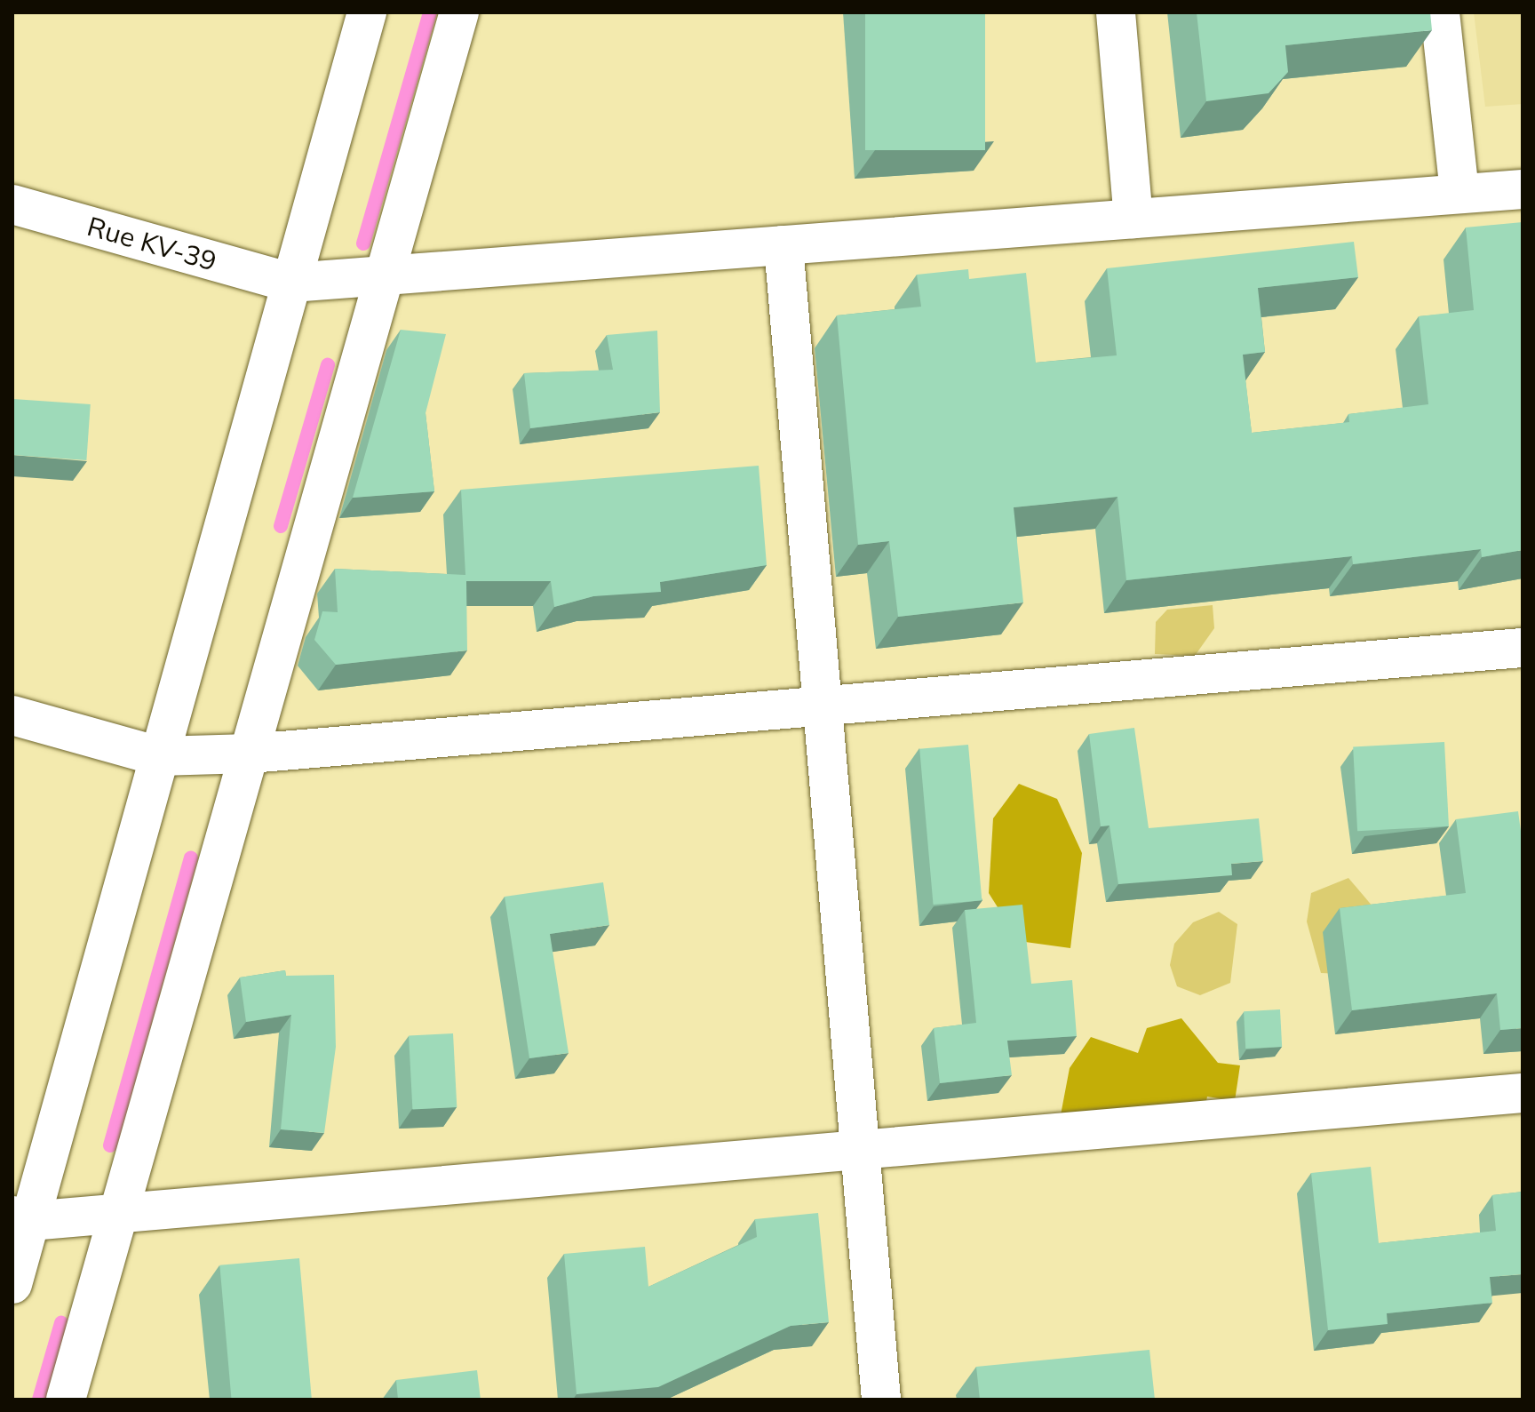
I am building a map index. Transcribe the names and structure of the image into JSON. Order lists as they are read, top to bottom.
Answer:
{
  "streets": {
    "street": ["Rue KV-39"]
  }
}
